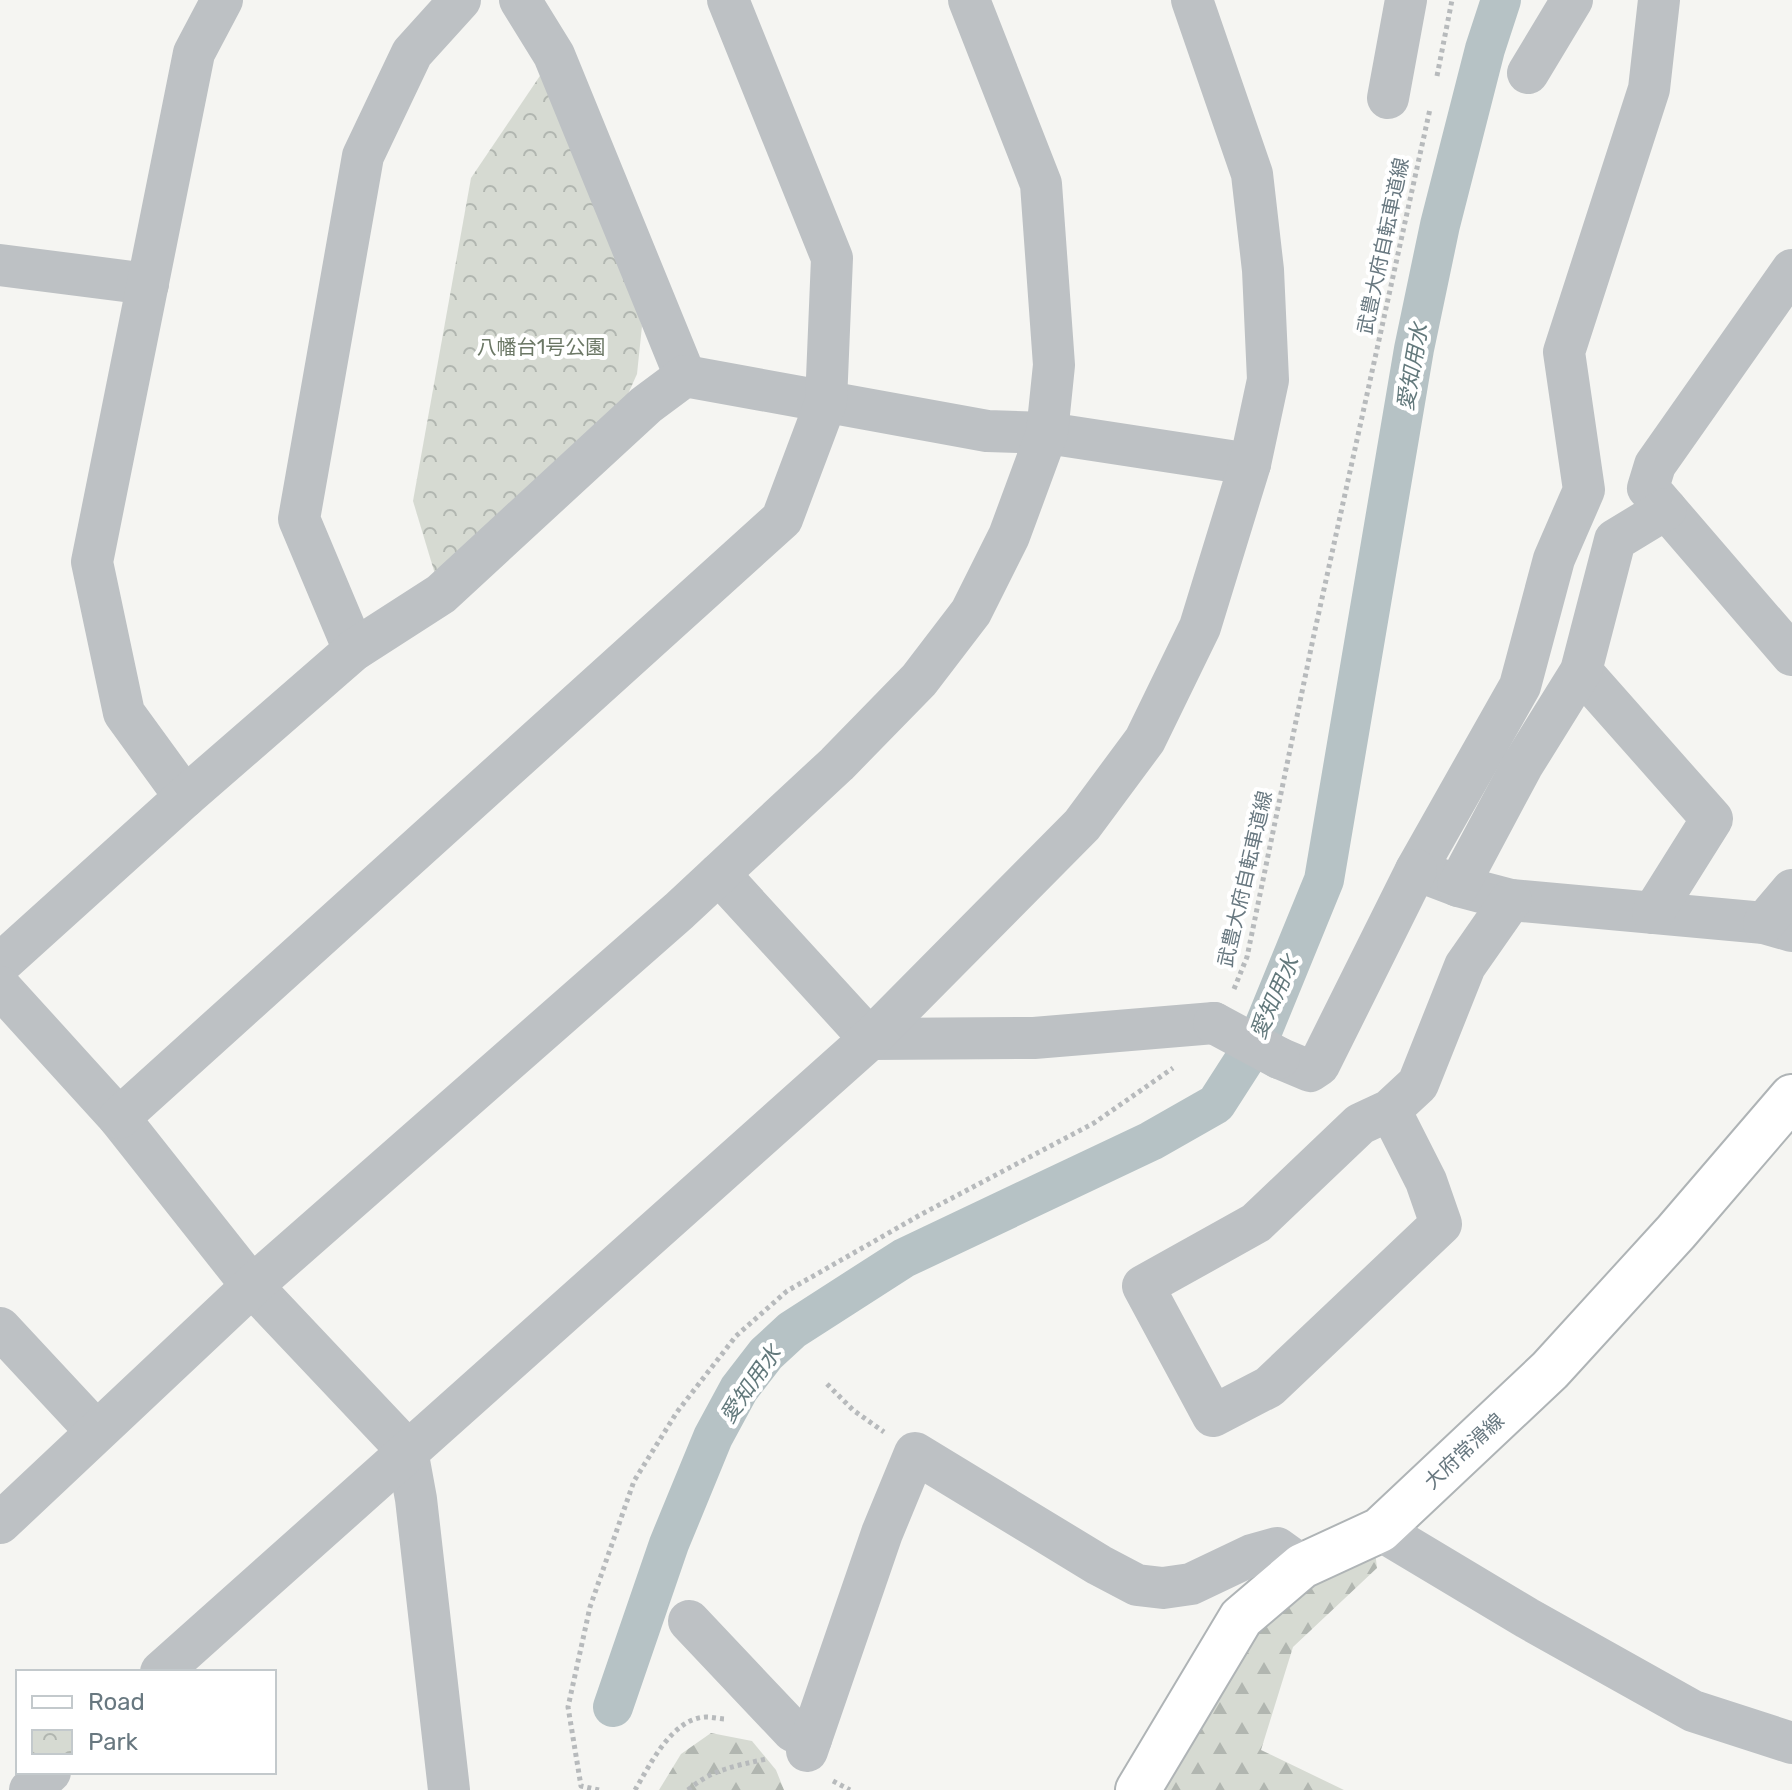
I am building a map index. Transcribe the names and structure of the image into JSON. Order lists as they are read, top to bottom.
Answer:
{
  "streets": {
    "main road": ["大府常滑線"],
    "path": ["武豊大府自転車道線"]
  },
  "water": ["愛知用水"],
  "parks": ["八幡台1号公園"],
  "legend": ["Road", "Park"]
}
